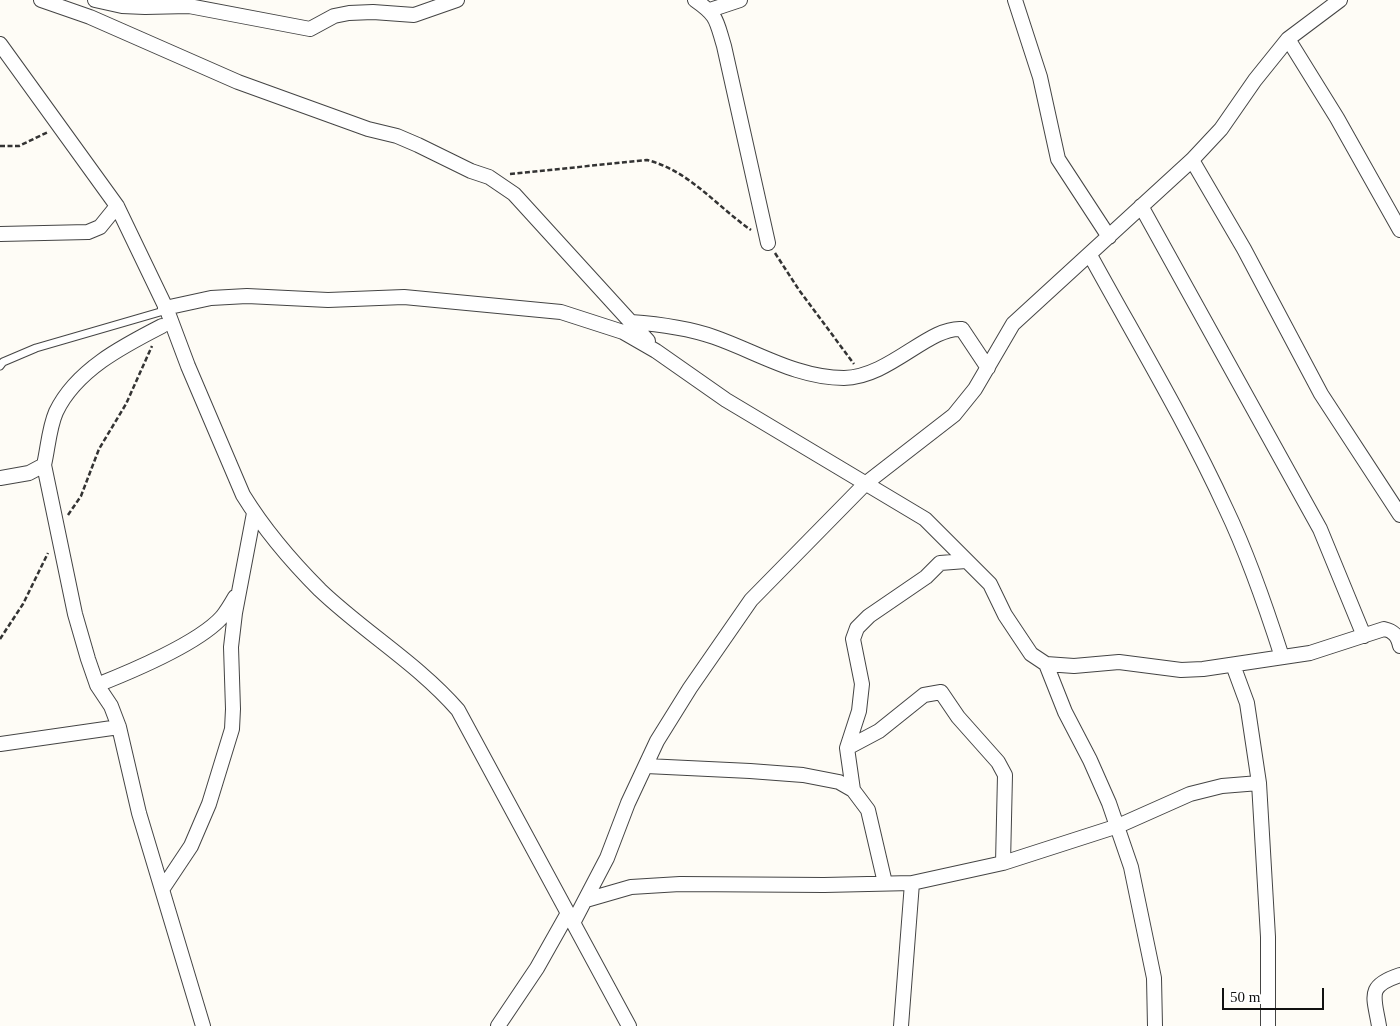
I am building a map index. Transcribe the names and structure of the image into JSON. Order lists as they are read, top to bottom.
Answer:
{
  "scale_bar": "50 m"
}
